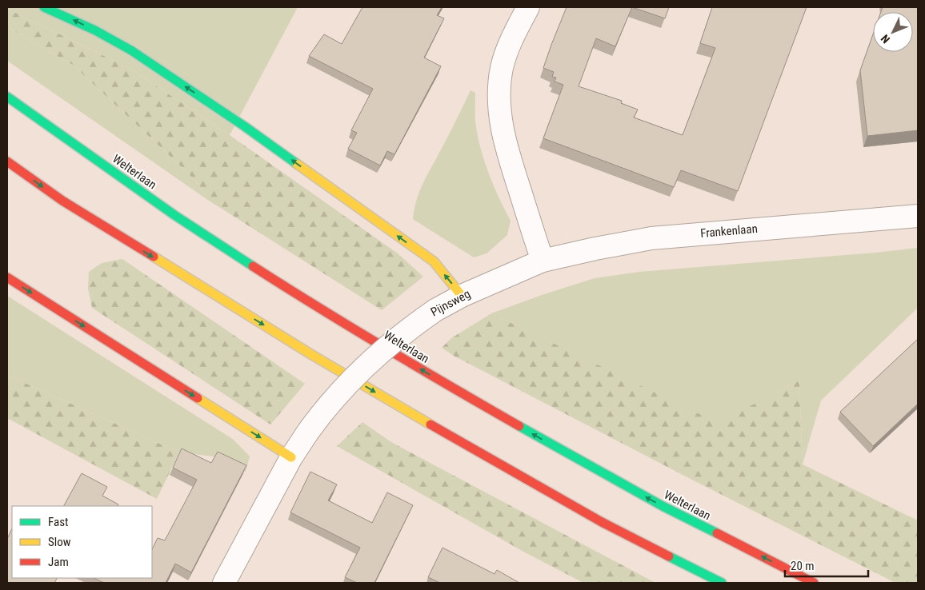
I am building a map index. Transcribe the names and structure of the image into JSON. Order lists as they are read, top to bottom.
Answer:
{
  "streets": {
    "main road": ["Welterlaan"],
    "street": ["Frankenlaan", "Pijnsweg"]
  },
  "crossings": [
    ["Frankenlaan", "Pijnsweg"]
  ],
  "legend": ["Fast", "Slow", "Jam"],
  "scale_bar": "20 m",
  "north": "bottom left"
}
